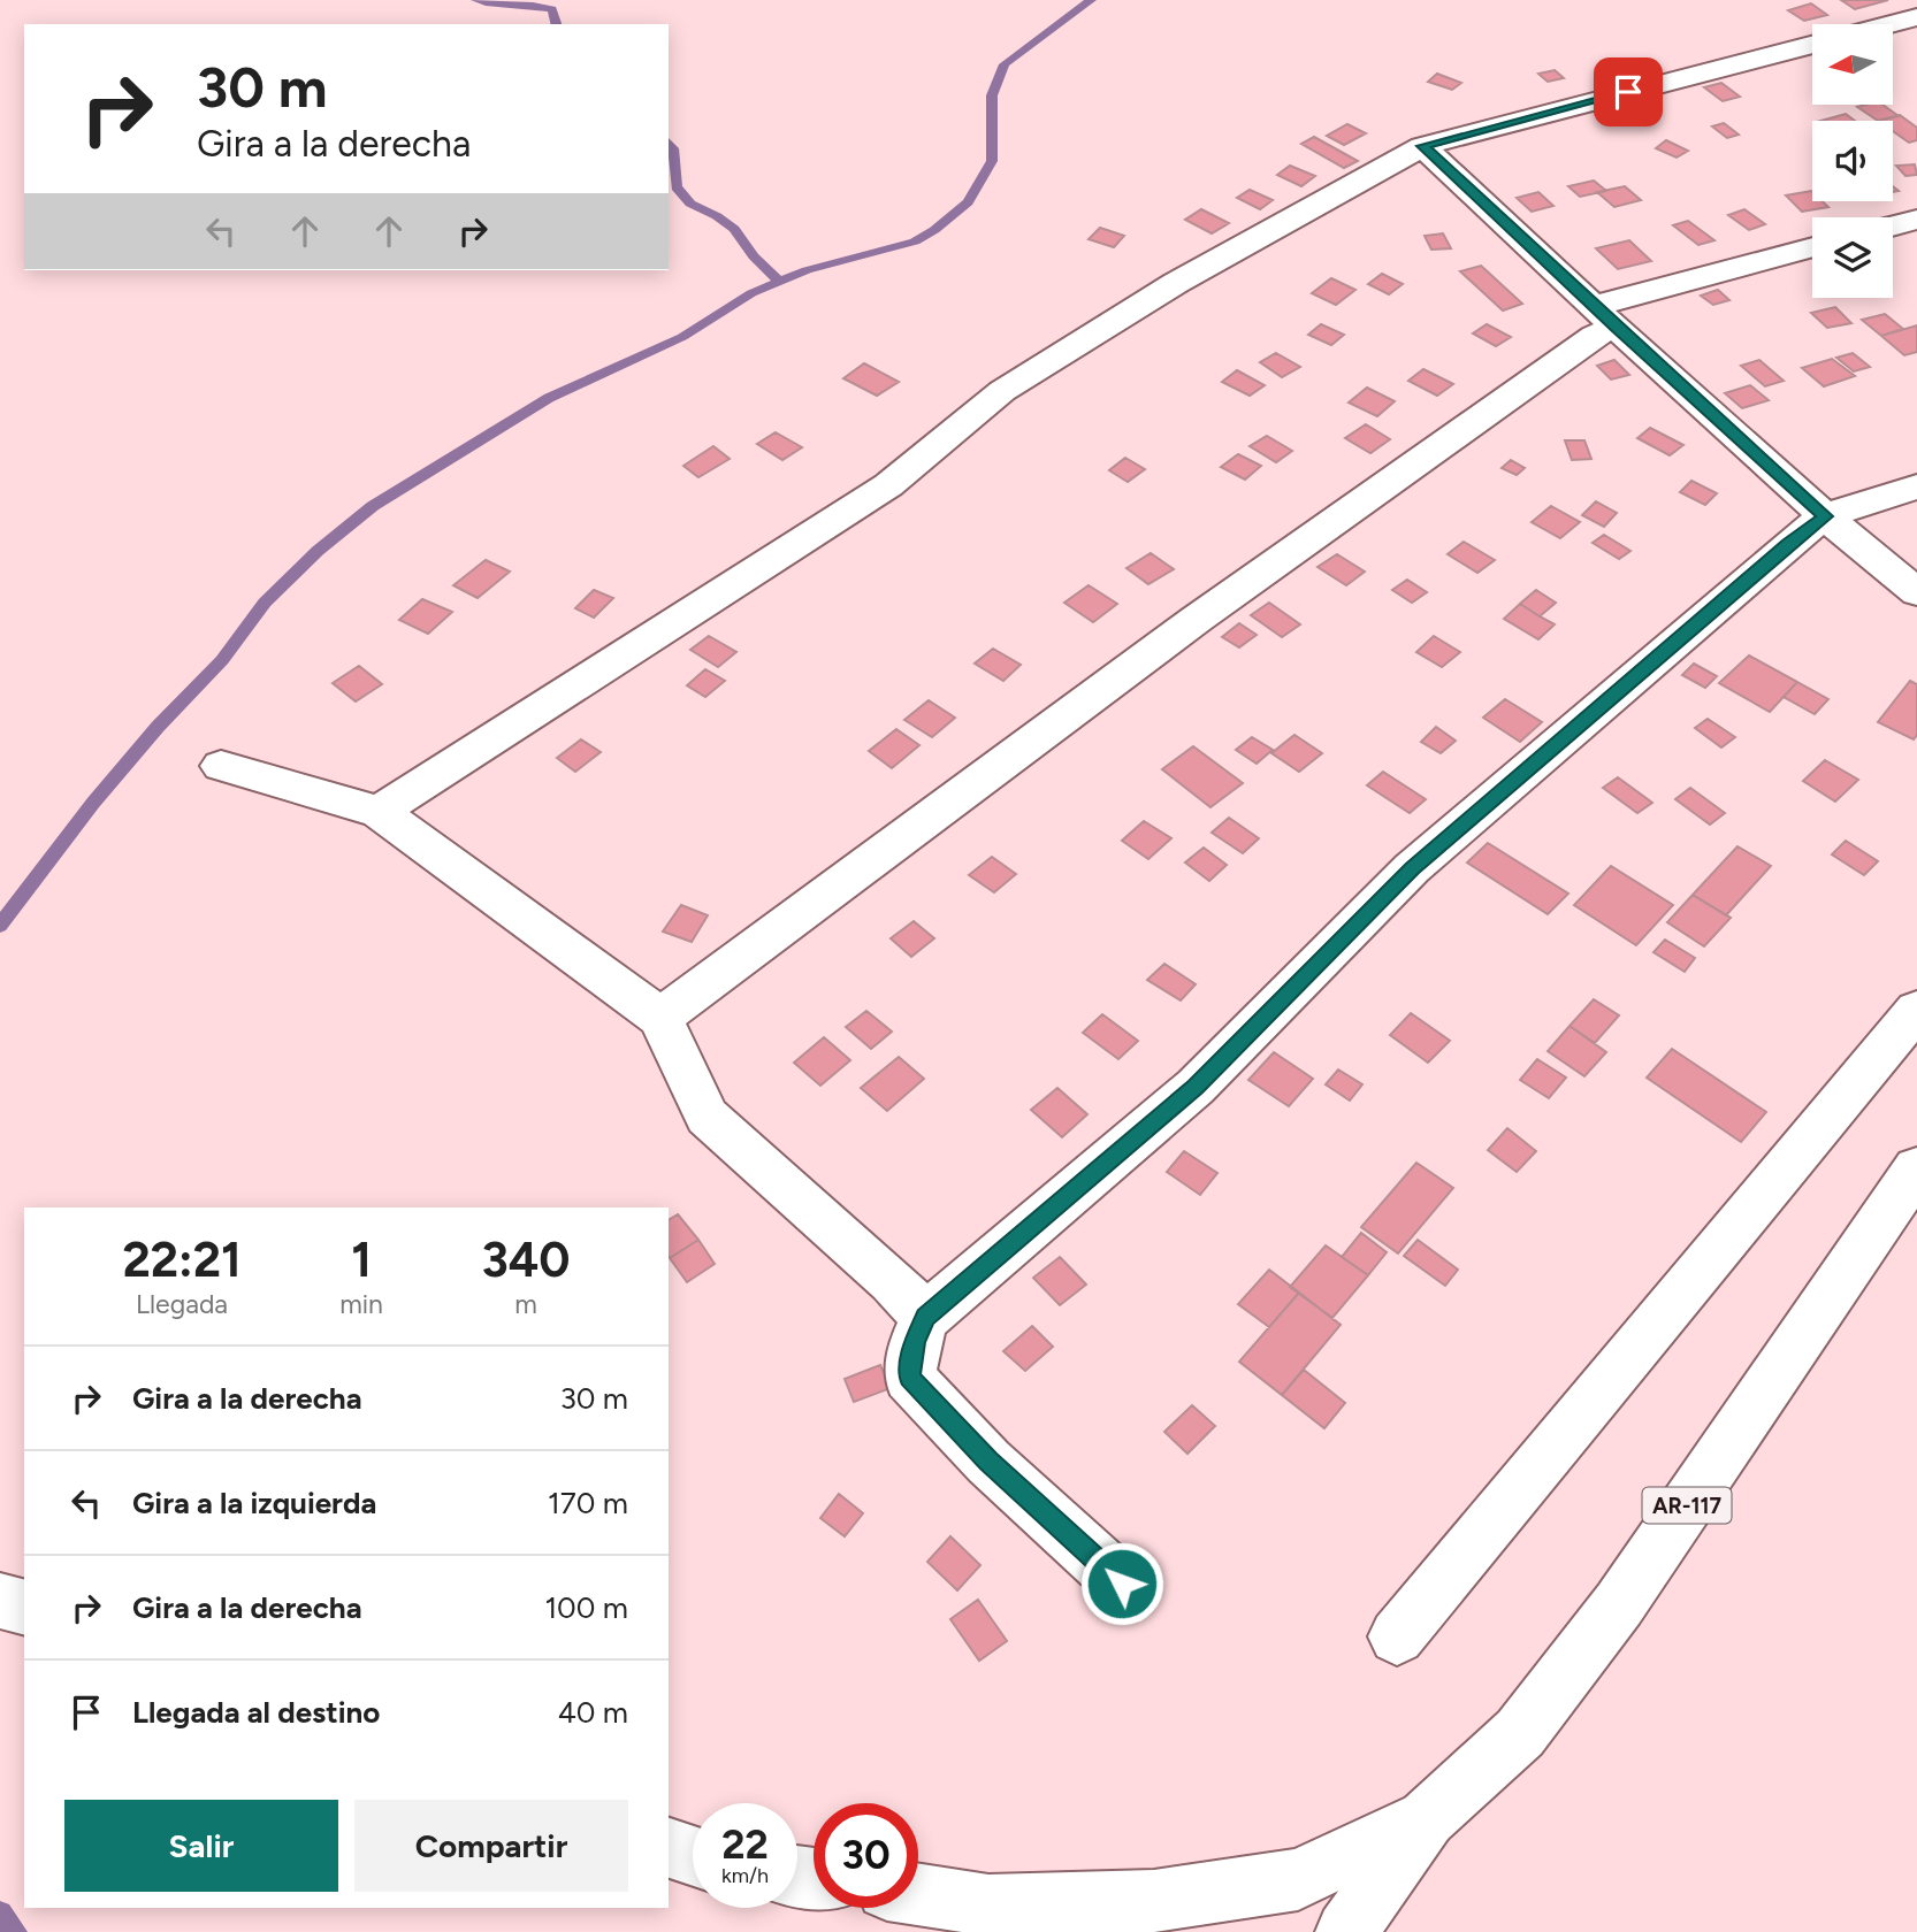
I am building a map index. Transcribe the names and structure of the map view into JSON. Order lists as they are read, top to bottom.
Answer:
{
  "streets": {
    "street": ["AR-117"]
  },
  "north": "left",
  "page": {
    "turn": ["30 m", "Gira a la derecha"],
    "eta": [
      "22:21",
      "Llegada",
      "1",
      "min",
      "340",
      "m"
    ],
    "list": [
      {
        "name": "Gira a la derecha",
        "value": "30 m"
      },
      {
        "name": "Gira a la izquierda",
        "value": "170 m"
      },
      {
        "name": "Gira a la derecha",
        "value": "100 m"
      },
      {
        "name": "Llegada al destino",
        "value": "40 m"
      }
    ],
    "buttons": ["Salir", "Compartir"],
    "speed": "22 km/h",
    "limit": "30"
  }
}
